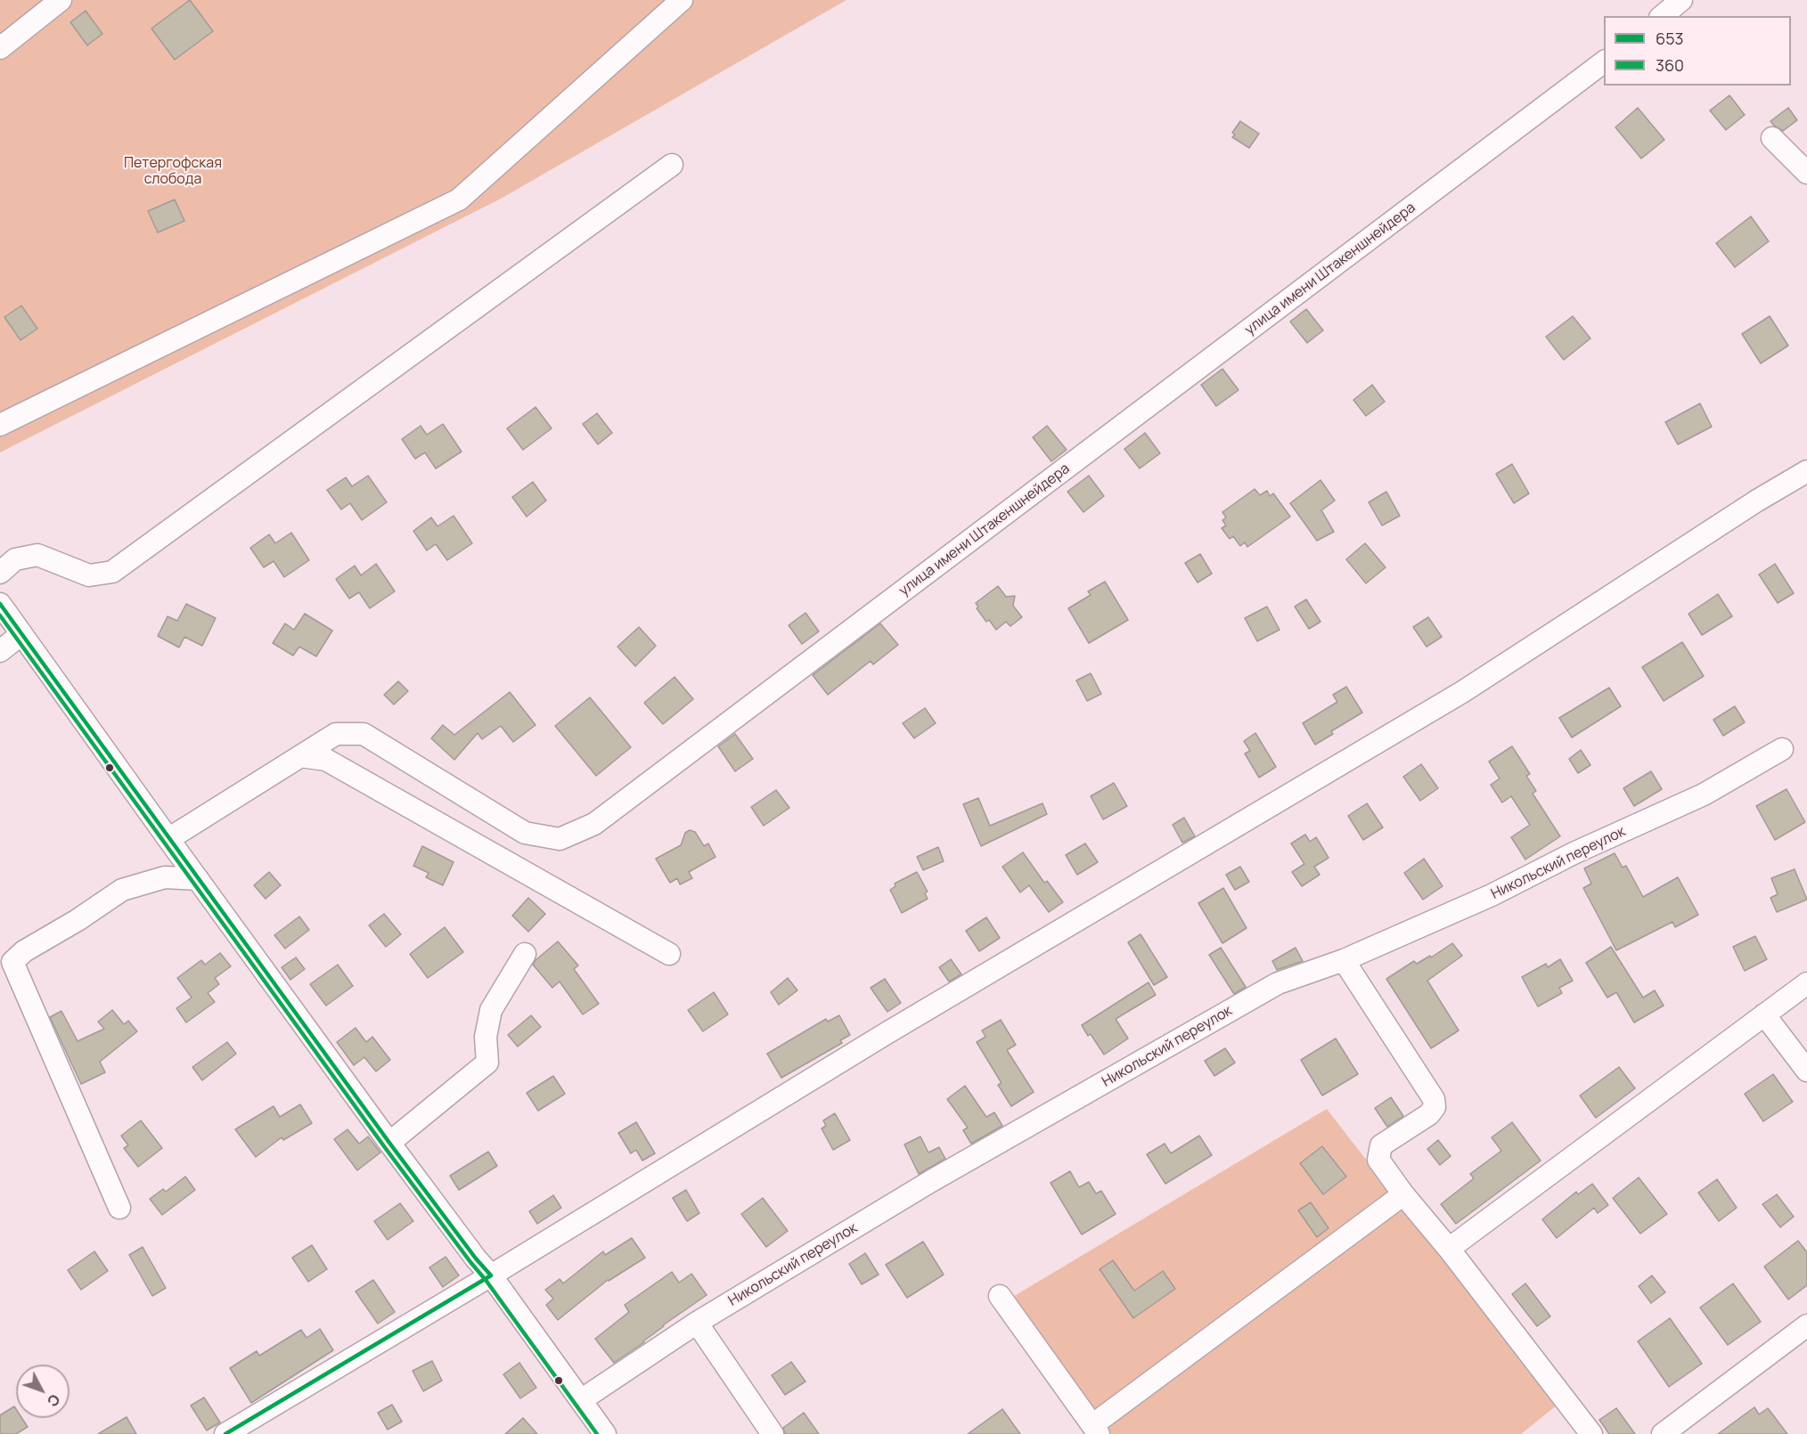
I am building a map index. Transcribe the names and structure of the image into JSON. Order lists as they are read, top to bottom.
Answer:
{
  "streets": {
    "street": ["улица имени Штакеншнейдера", "Никольский переулок"]
  },
  "parks": ["Петергофская слобода"],
  "lines": ["transit line 653", "transit line 360"],
  "legend": ["653", "360"],
  "north": "bottom right"
}
